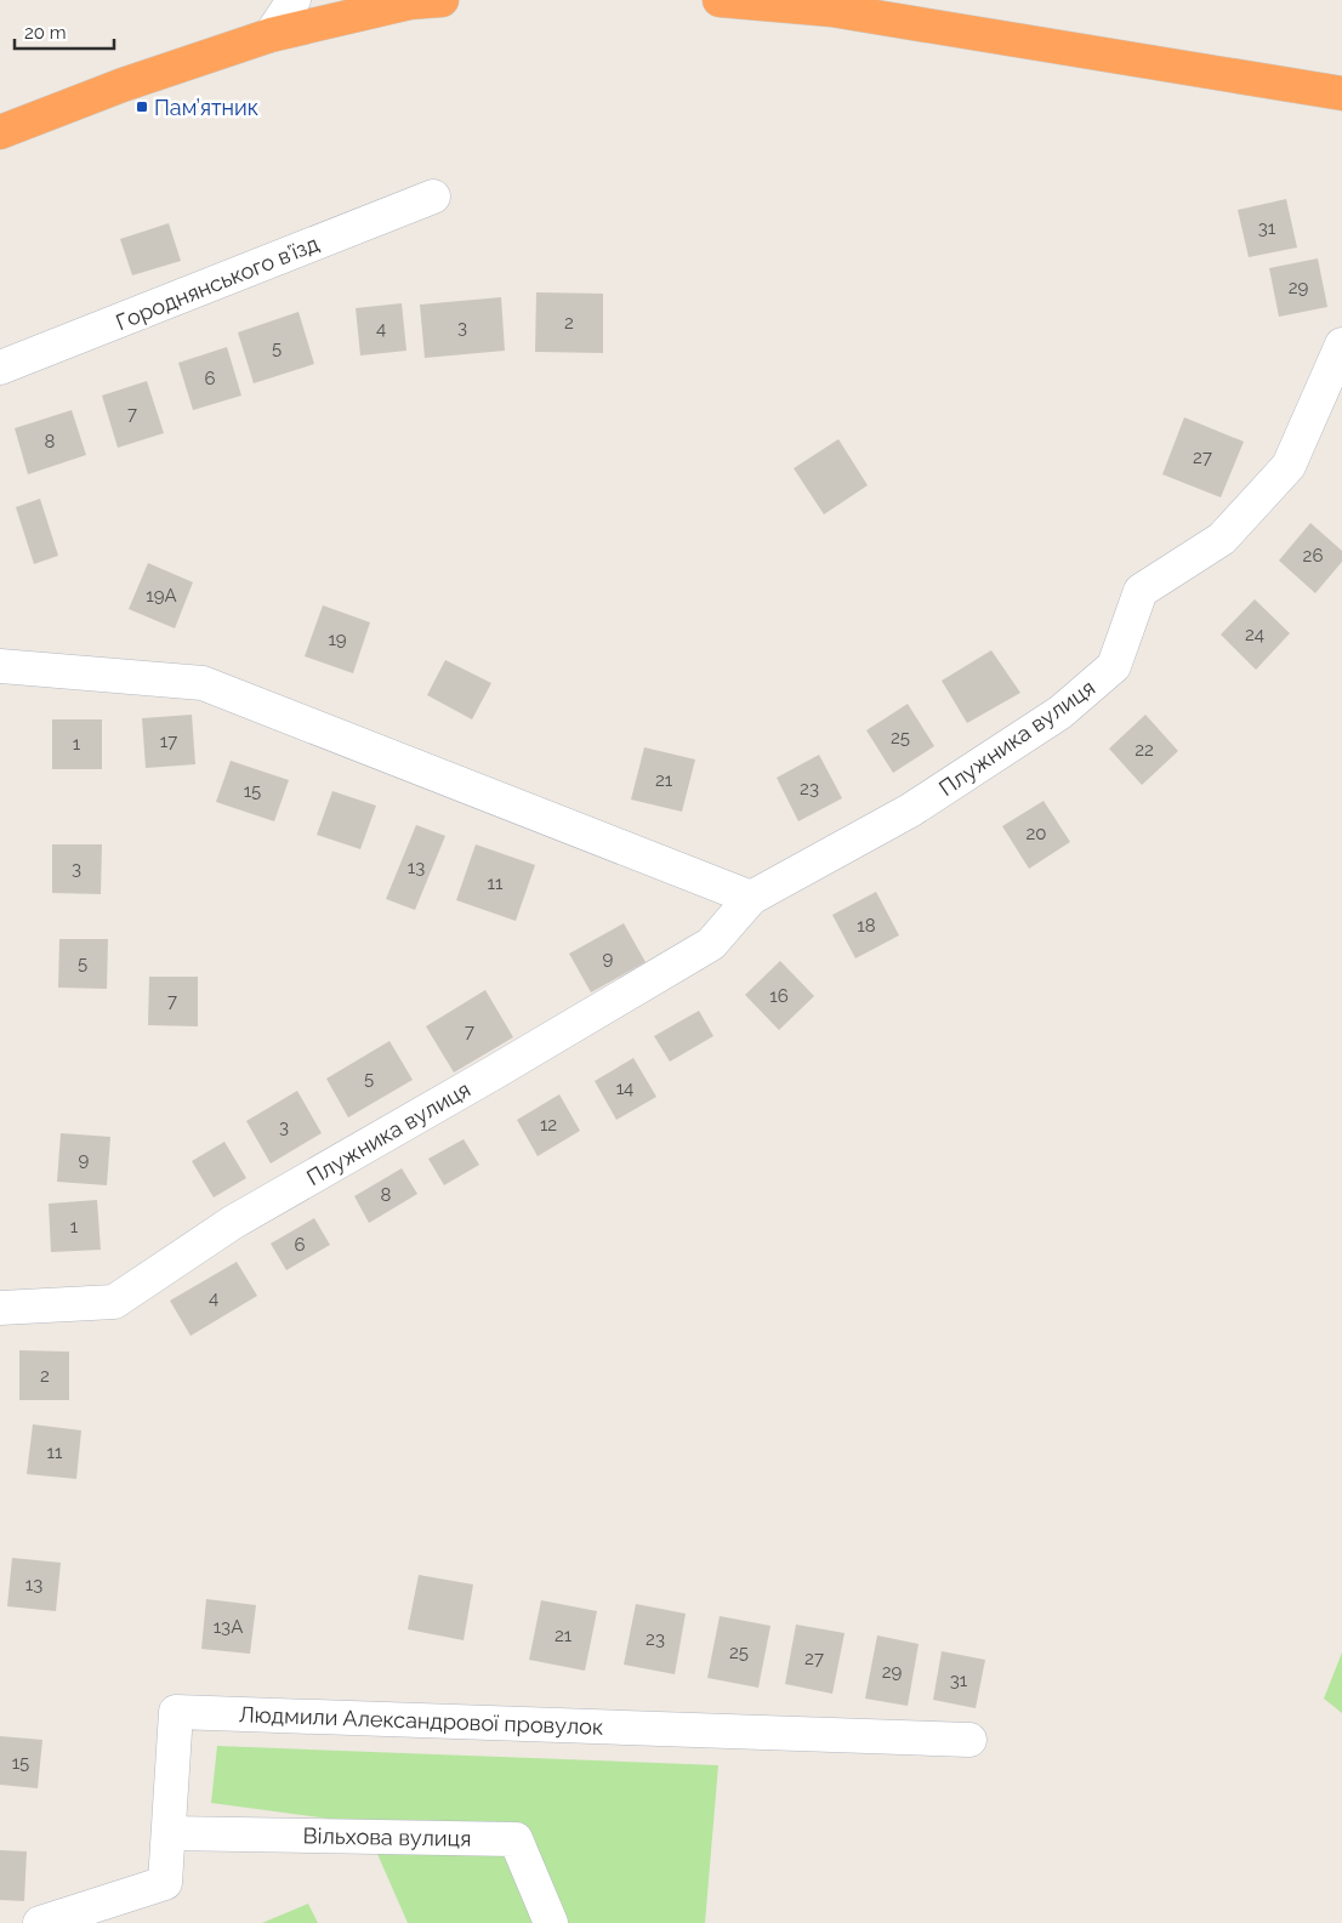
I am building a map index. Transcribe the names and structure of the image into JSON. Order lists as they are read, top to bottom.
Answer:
{
  "streets": {
    "street": [
      "Городнянського в’їзд",
      "Плужника вулиця",
      "Людмили Александрової провулок",
      "Вільхова вулиця"
    ]
  },
  "crossings": [
    ["Людмили Александрової провулок", "Вільхова вулиця"]
  ],
  "places": {
    "transit": ["Пам’ятник"]
  },
  "house_numbers": [
    "31",
    "29",
    "2",
    "3",
    "4",
    "5",
    "6",
    "7",
    "8",
    "27",
    "26",
    "19А",
    "24",
    "19",
    "25",
    "17",
    "1",
    "22",
    "21",
    "23",
    "15",
    "20",
    "13",
    "3",
    "11",
    "18",
    "9",
    "5",
    "16",
    "7",
    "7",
    "5",
    "14",
    "12",
    "3",
    "9",
    "8",
    "1",
    "6",
    "4",
    "2",
    "11",
    "13",
    "13А",
    "21",
    "23",
    "25",
    "27",
    "29",
    "31",
    "15"
  ],
  "scale_bar": "20 m"
}
